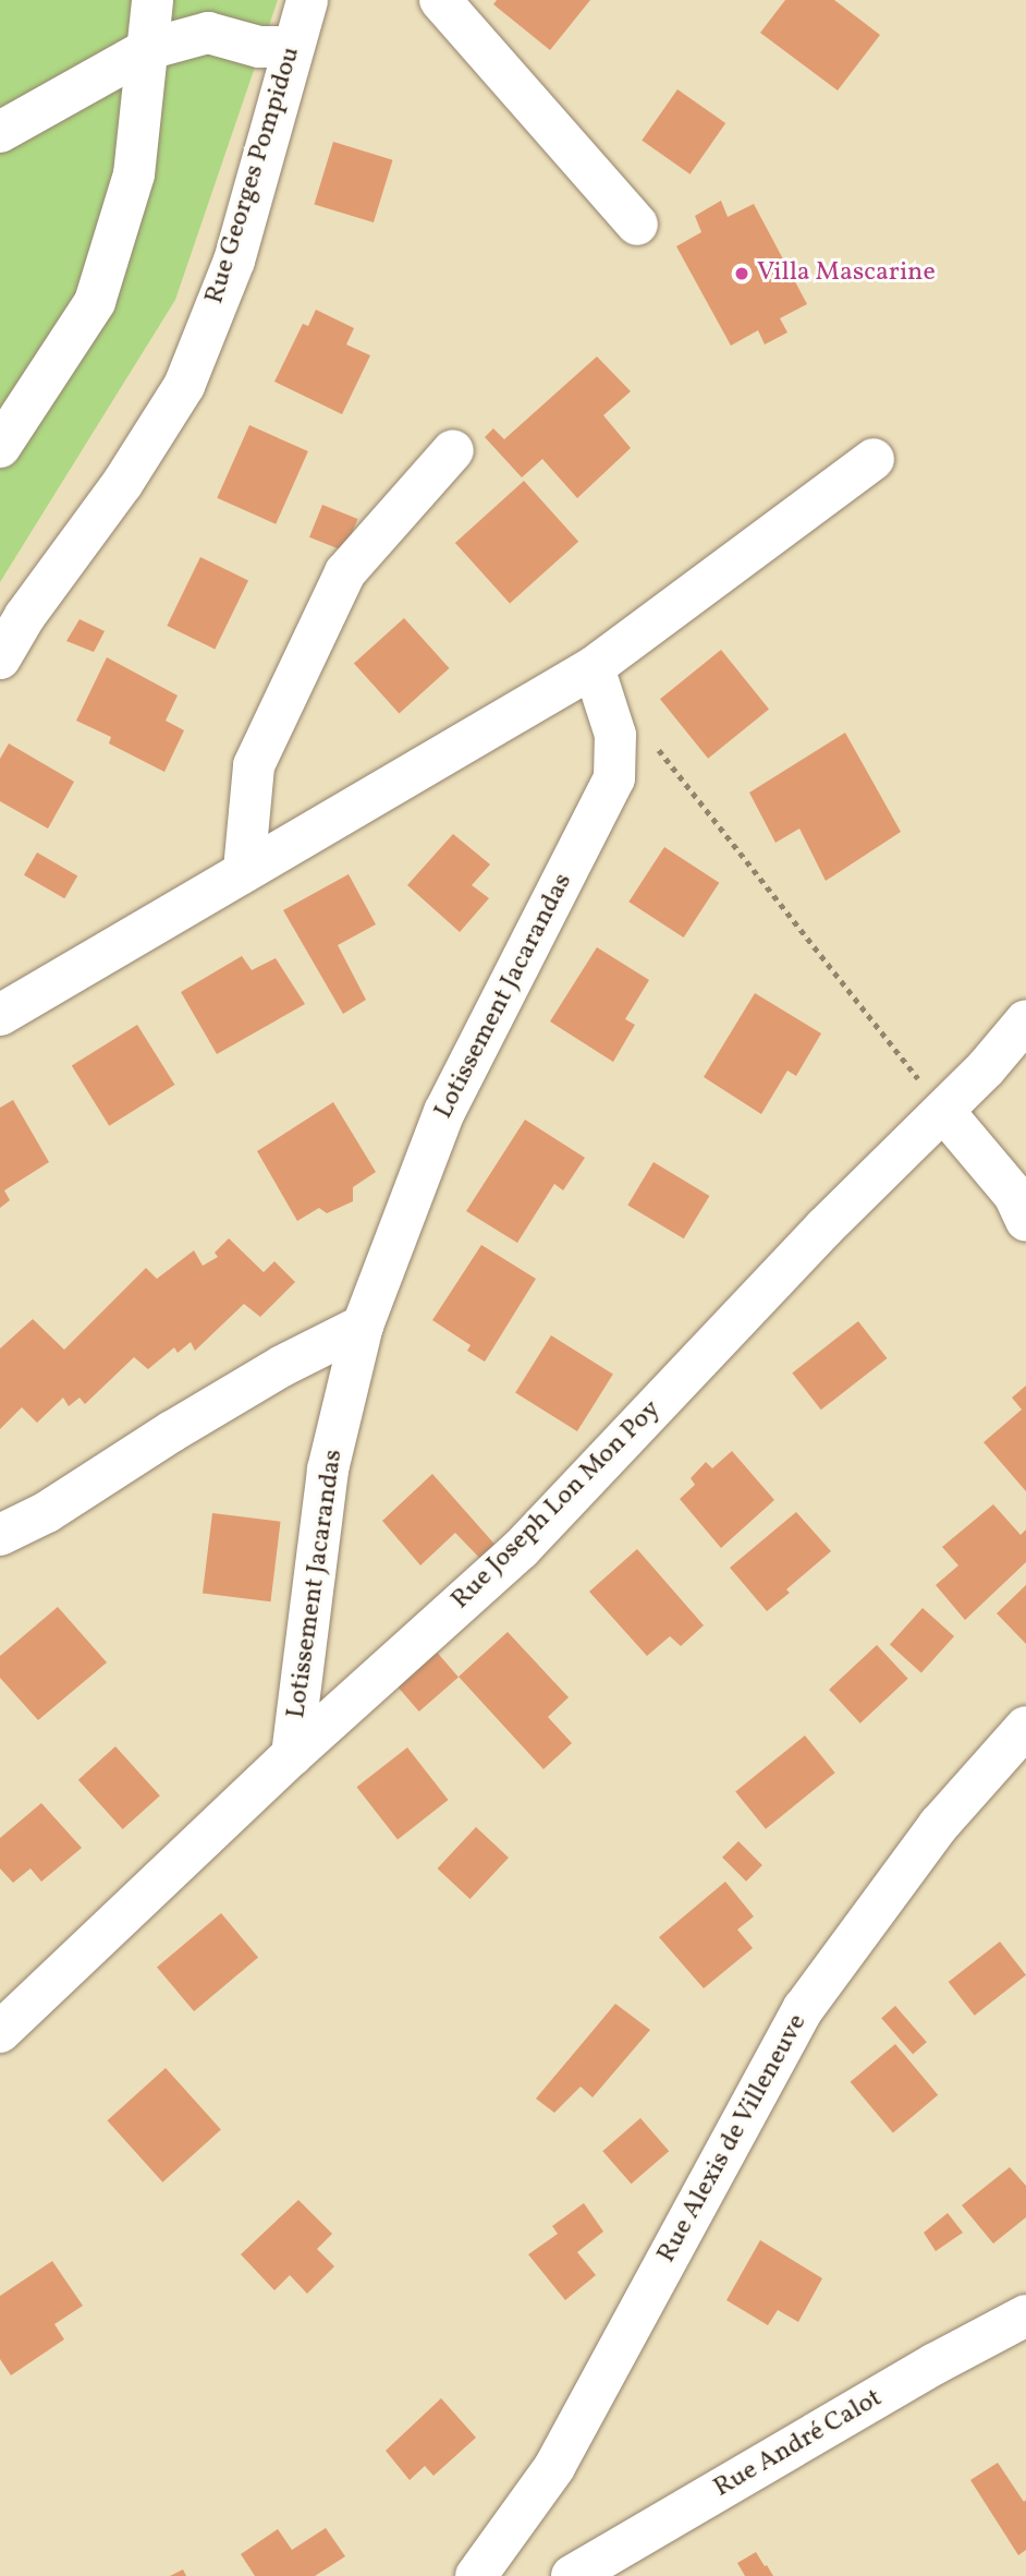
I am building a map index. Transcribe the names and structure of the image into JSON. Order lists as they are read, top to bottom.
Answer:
{
  "streets": {
    "street": [
      "Rue Georges Pompidou",
      "Lotissement Jacarandas",
      "Rue Joseph Lon Mon Poy",
      "Rue Alexis de Villeneuve",
      "Rue André Calot"
    ]
  },
  "crossings": [
    ["Lotissement Jacarandas", "Rue Joseph Lon Mon Poy"]
  ],
  "places": ["Villa Mascarine"]
}
